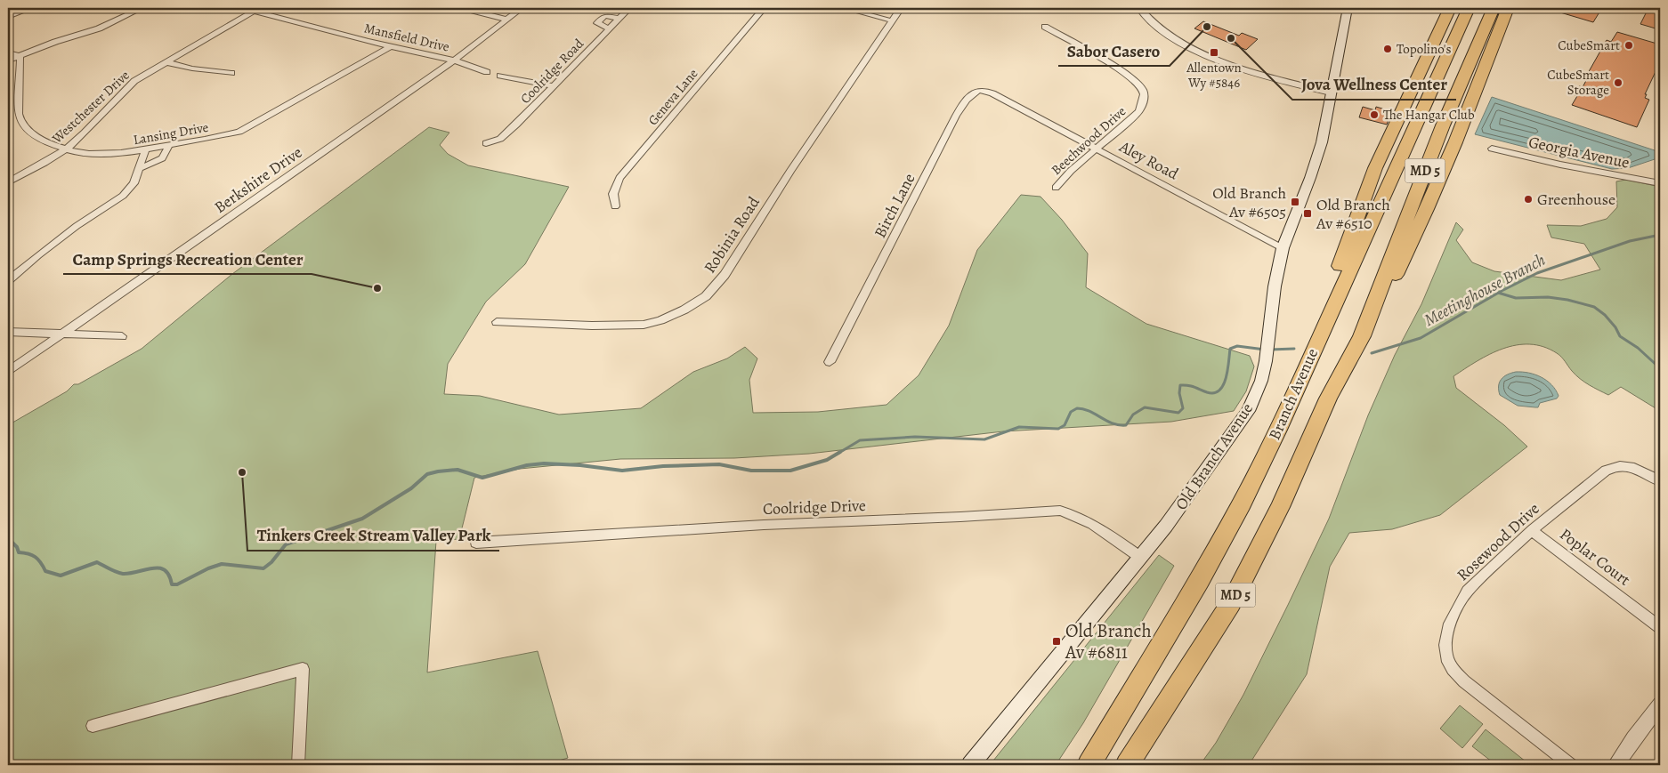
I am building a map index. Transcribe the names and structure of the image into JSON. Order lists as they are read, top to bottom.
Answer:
{
  "streets": {
    "highway": ["MD 5", "Branch Avenue"],
    "main road": ["Old Branch Avenue"],
    "street": [
      "Mansfield Drive",
      "Coolridge Road",
      "Geneva Lane",
      "Westchester Drive",
      "Lansing Drive",
      "Beechwood Drive",
      "Georgia Avenue",
      "Aley Road",
      "Berkshire Drive",
      "Birch Lane",
      "Robinia Road",
      "Coolridge Drive",
      "Rosewood Drive",
      "Poplar Court"
    ]
  },
  "crossings": [
    ["Mansfield Drive", "Westchester Drive"],
    ["Mansfield Drive", "Lansing Drive"],
    ["Mansfield Drive", "Berkshire Drive"],
    ["Westchester Drive", "Lansing Drive"],
    ["Beechwood Drive", "Aley Road"],
    ["Aley Road", "Birch Lane"],
    ["Aley Road", "Old Branch Avenue"],
    ["Old Branch Avenue", "Coolridge Drive"],
    ["Rosewood Drive", "Poplar Court"]
  ],
  "water": ["Meetinghouse Branch"],
  "places": {
    "other": [
      "Sabor Casero",
      "Jova Wellness Center",
      "CubeSmart",
      "Topolino's",
      "CubeSmart Storage",
      "The Hangar Club",
      "Greenhouse",
      "Camp Springs Recreation Center",
      "Tinkers Creek Stream Valley Park"
    ],
    "transit": [
      "Allentown Wy #5846",
      "Old Branch Av #6505",
      "Old Branch Av #6510",
      "Old Branch Av #6811"
    ]
  }
}
